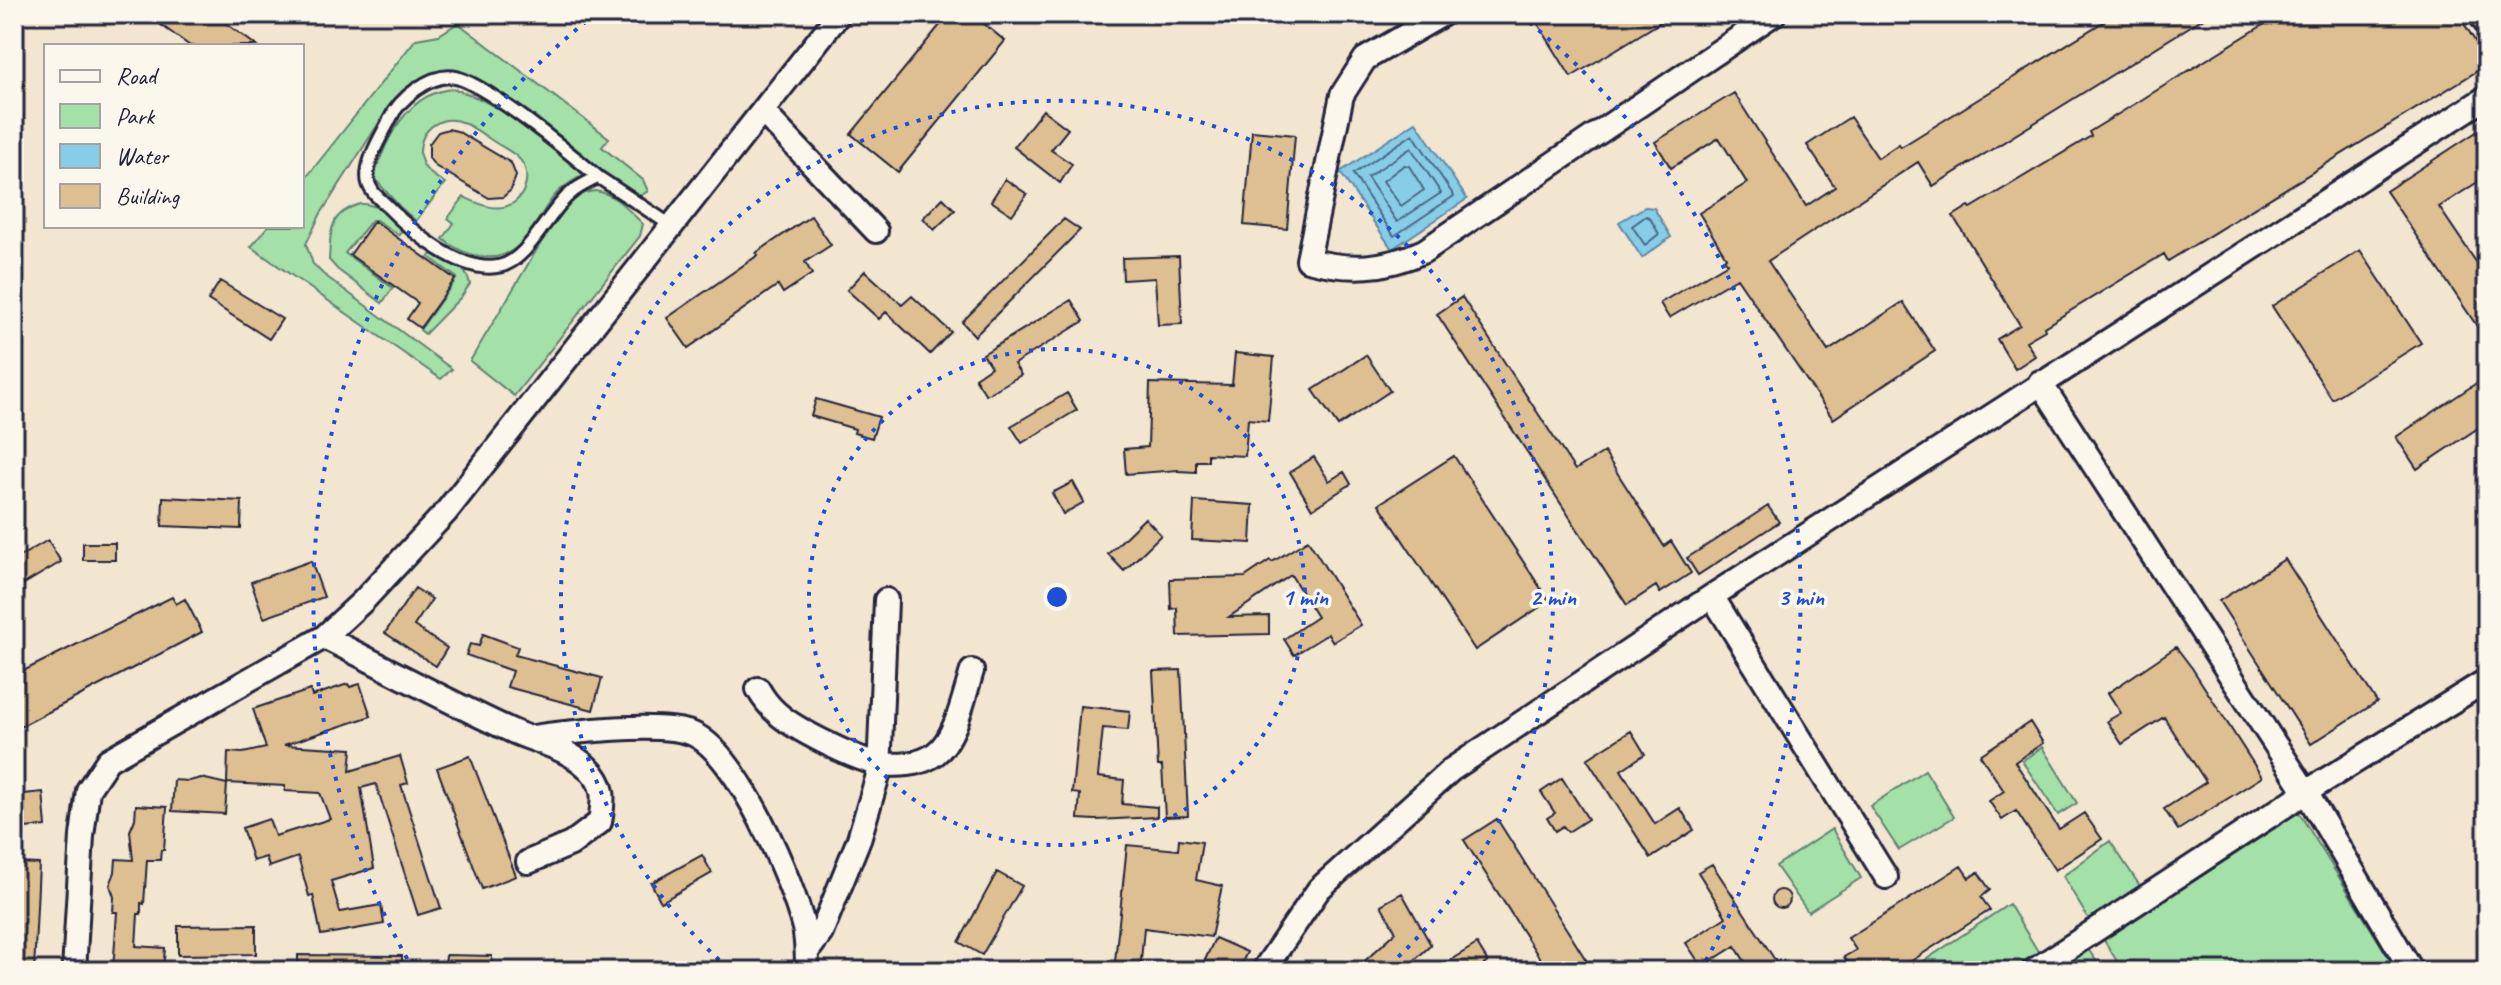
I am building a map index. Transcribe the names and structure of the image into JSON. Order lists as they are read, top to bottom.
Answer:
{
  "legend": [
    "Road",
    "Park",
    "Water",
    "Building"
  ],
  "rings": ["1 min", "2 min", "3 min"]
}
